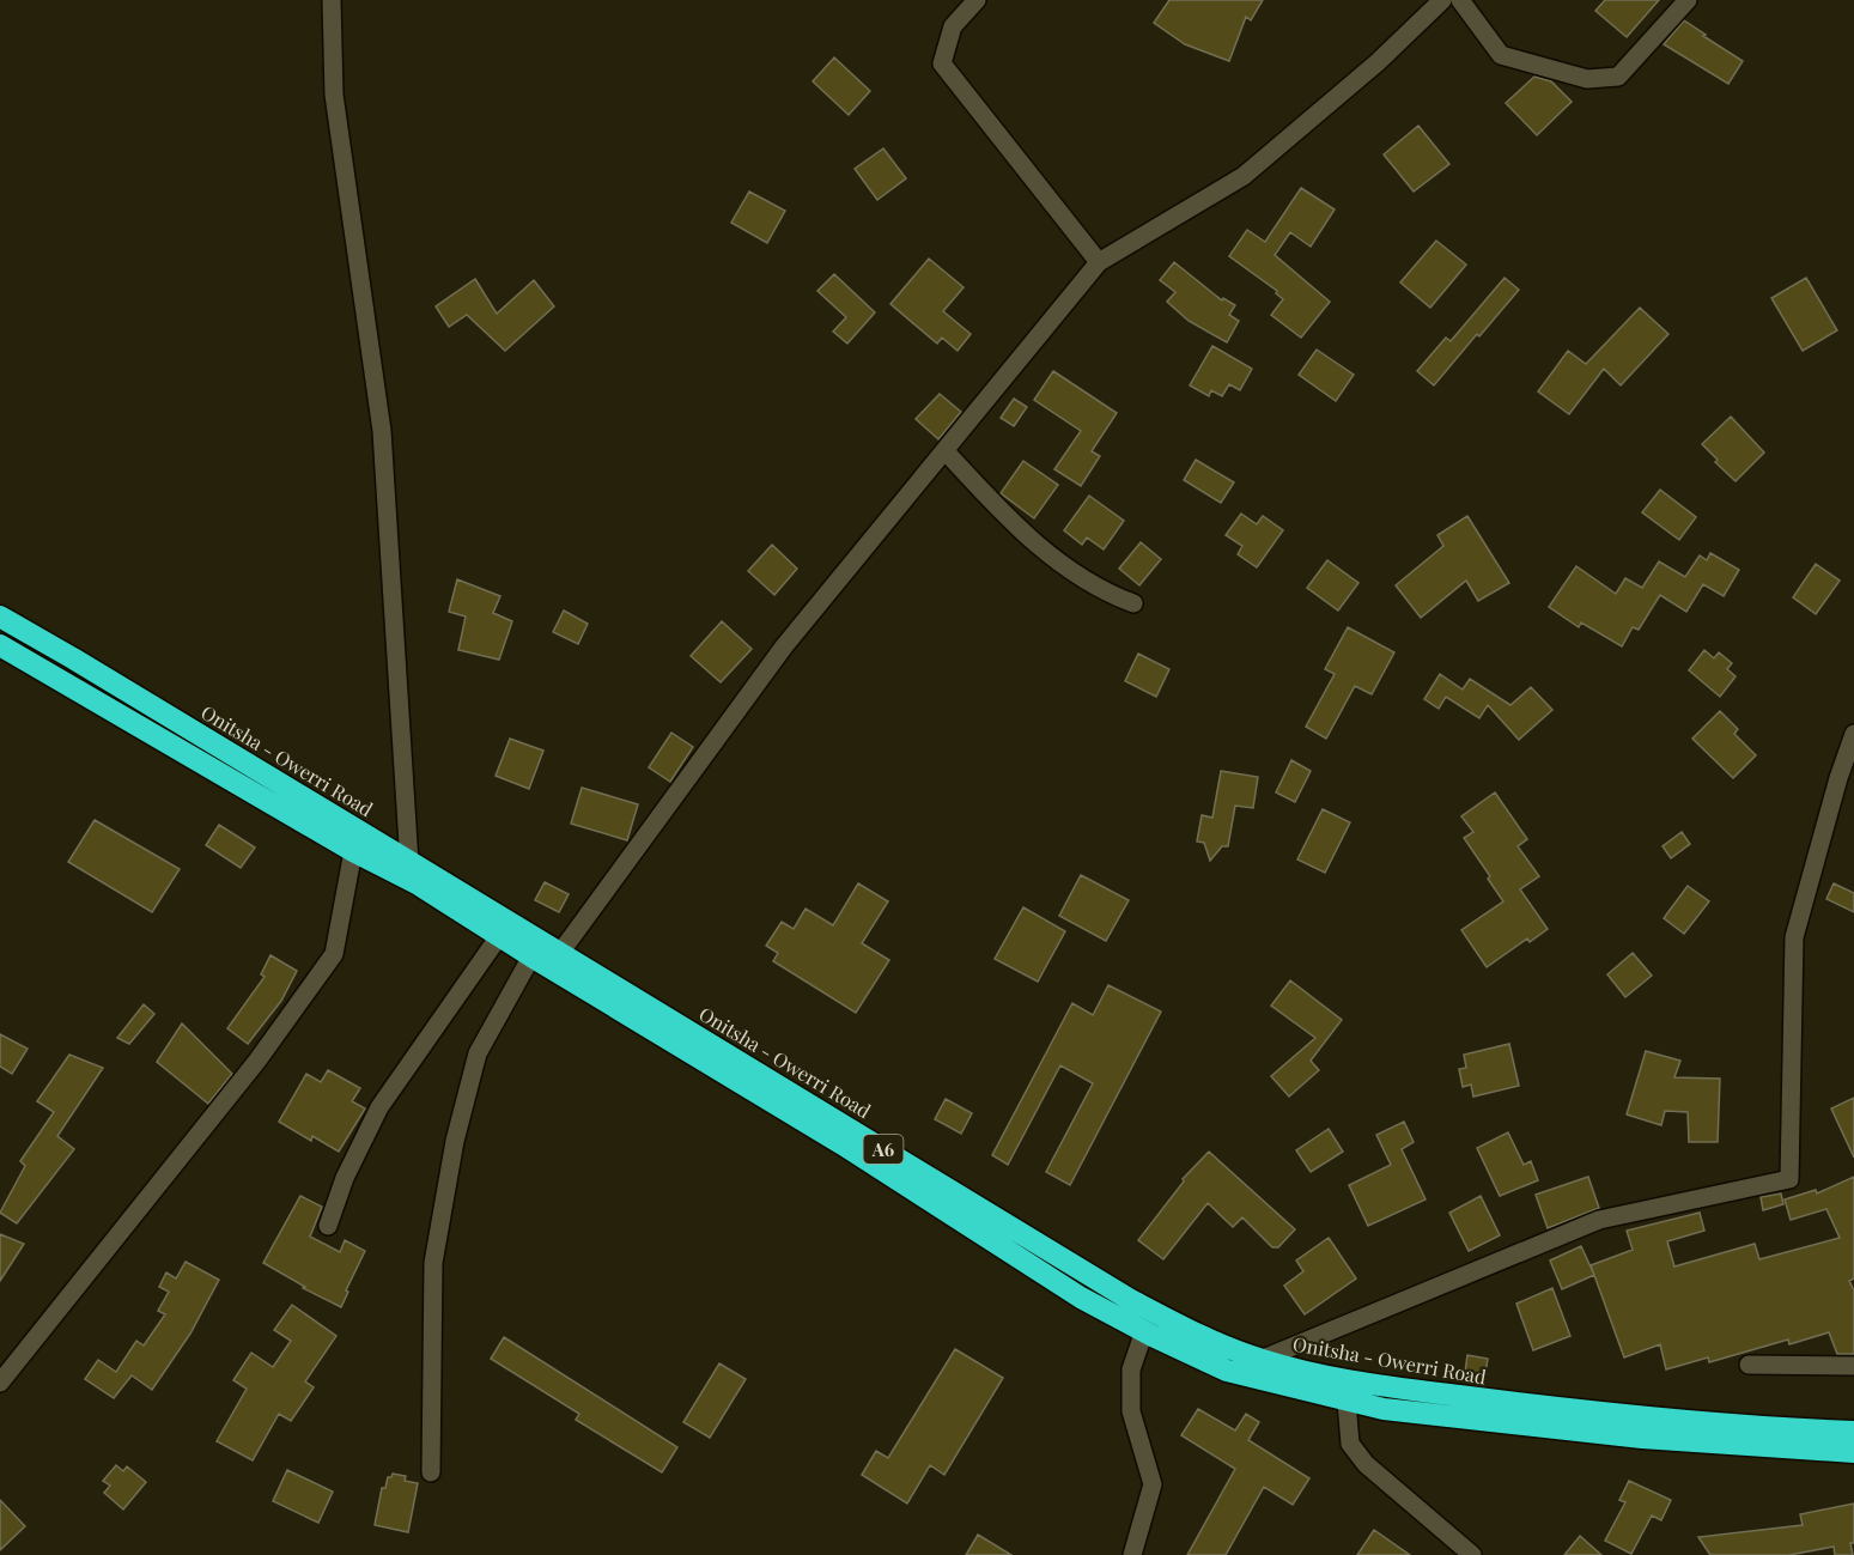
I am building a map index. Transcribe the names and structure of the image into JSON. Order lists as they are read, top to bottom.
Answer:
{
  "streets": {
    "highway": ["Onitsha - Owerri Road", "A6"]
  }
}
